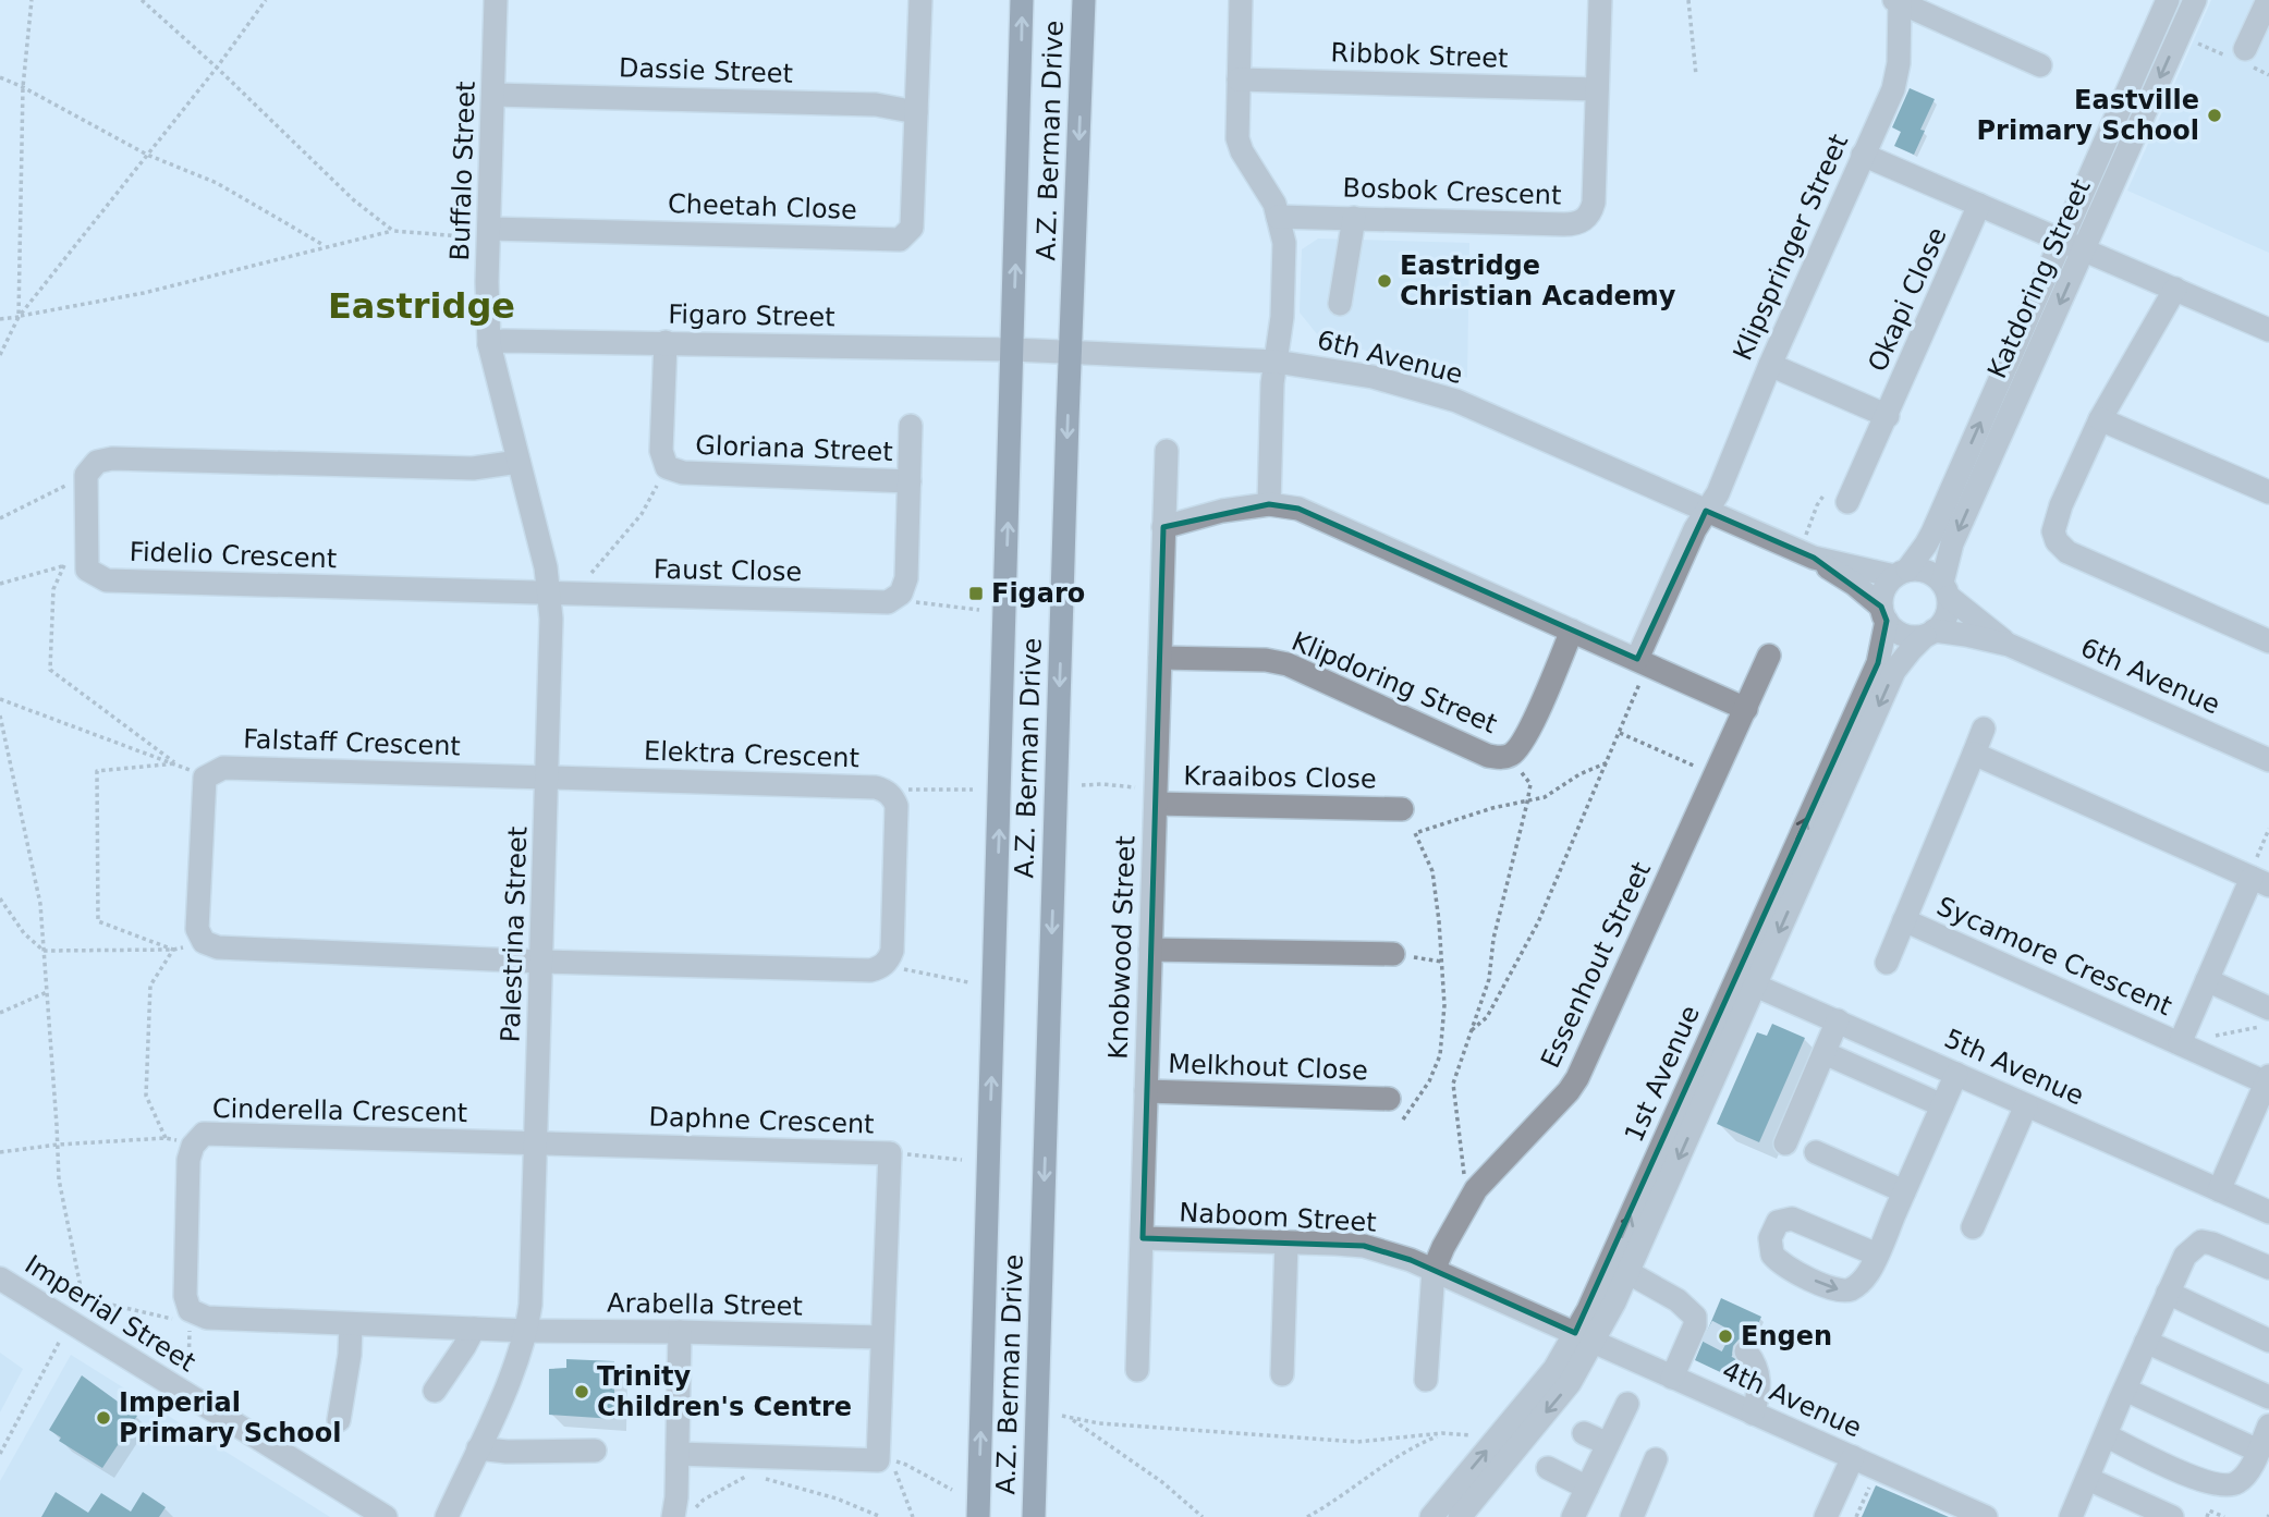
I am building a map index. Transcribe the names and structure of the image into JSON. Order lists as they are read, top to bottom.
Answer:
{
  "streets": {
    "main road": ["A.Z. Berman Drive"],
    "street": [
      "Ribbok Street",
      "Dassie Street",
      "Buffalo Street",
      "Bosbok Crescent",
      "Cheetah Close",
      "Klipspringer Street",
      "Katdoring Street",
      "Okapi Close",
      "Figaro Street",
      "6th Avenue",
      "Gloriana Street",
      "Fidelio Crescent",
      "Faust Close",
      "Klipdoring Street",
      "Falstaff Crescent",
      "Elektra Crescent",
      "Kraaibos Close",
      "Palestrina Street",
      "Knobwood Street",
      "Sycamore Crescent",
      "Essenhout Street",
      "Melkhout Close",
      "5th Avenue",
      "1st Avenue",
      "Cinderella Crescent",
      "Daphne Crescent",
      "Naboom Street",
      "Arabella Street",
      "Imperial Street",
      "4th Avenue"
    ]
  },
  "crossings": [
    ["Ribbok Street", "Bosbok Crescent"],
    ["Dassie Street", "Buffalo Street"],
    ["Dassie Street", "Cheetah Close"],
    ["A.Z. Berman Drive", "Figaro Street"],
    ["A.Z. Berman Drive", "6th Avenue"],
    ["Buffalo Street", "Cheetah Close"],
    ["Buffalo Street", "Figaro Street"],
    ["Buffalo Street", "Palestrina Street"],
    ["Klipspringer Street", "6th Avenue"],
    ["Katdoring Street", "6th Avenue"],
    ["Katdoring Street", "1st Avenue"],
    ["Figaro Street", "6th Avenue"],
    ["Figaro Street", "Gloriana Street"],
    ["Figaro Street", "Palestrina Street"],
    ["6th Avenue", "1st Avenue"],
    ["Gloriana Street", "Faust Close"],
    ["Fidelio Crescent", "Faust Close"],
    ["Fidelio Crescent", "Palestrina Street"],
    ["Faust Close", "Palestrina Street"],
    ["Klipdoring Street", "Knobwood Street"],
    ["Falstaff Crescent", "Elektra Crescent"],
    ["Falstaff Crescent", "Palestrina Street"],
    ["Elektra Crescent", "Palestrina Street"],
    ["Kraaibos Close", "Knobwood Street"],
    ["Palestrina Street", "Cinderella Crescent"],
    ["Palestrina Street", "Daphne Crescent"],
    ["Palestrina Street", "Arabella Street"],
    ["Knobwood Street", "Melkhout Close"],
    ["Knobwood Street", "Naboom Street"],
    ["Essenhout Street", "Naboom Street"],
    ["5th Avenue", "1st Avenue"],
    ["1st Avenue", "Naboom Street"],
    ["1st Avenue", "4th Avenue"],
    ["Cinderella Crescent", "Daphne Crescent"],
    ["Daphne Crescent", "Arabella Street"],
    ["Naboom Street", "4th Avenue"]
  ],
  "districts": ["Eastridge"],
  "places": {
    "other": [
      "Eastville Primary School",
      "Eastridge Christian Academy",
      "Engen",
      "Trinity Children's Centre",
      "Imperial Primary School"
    ],
    "transit": ["Figaro"]
  }
}
